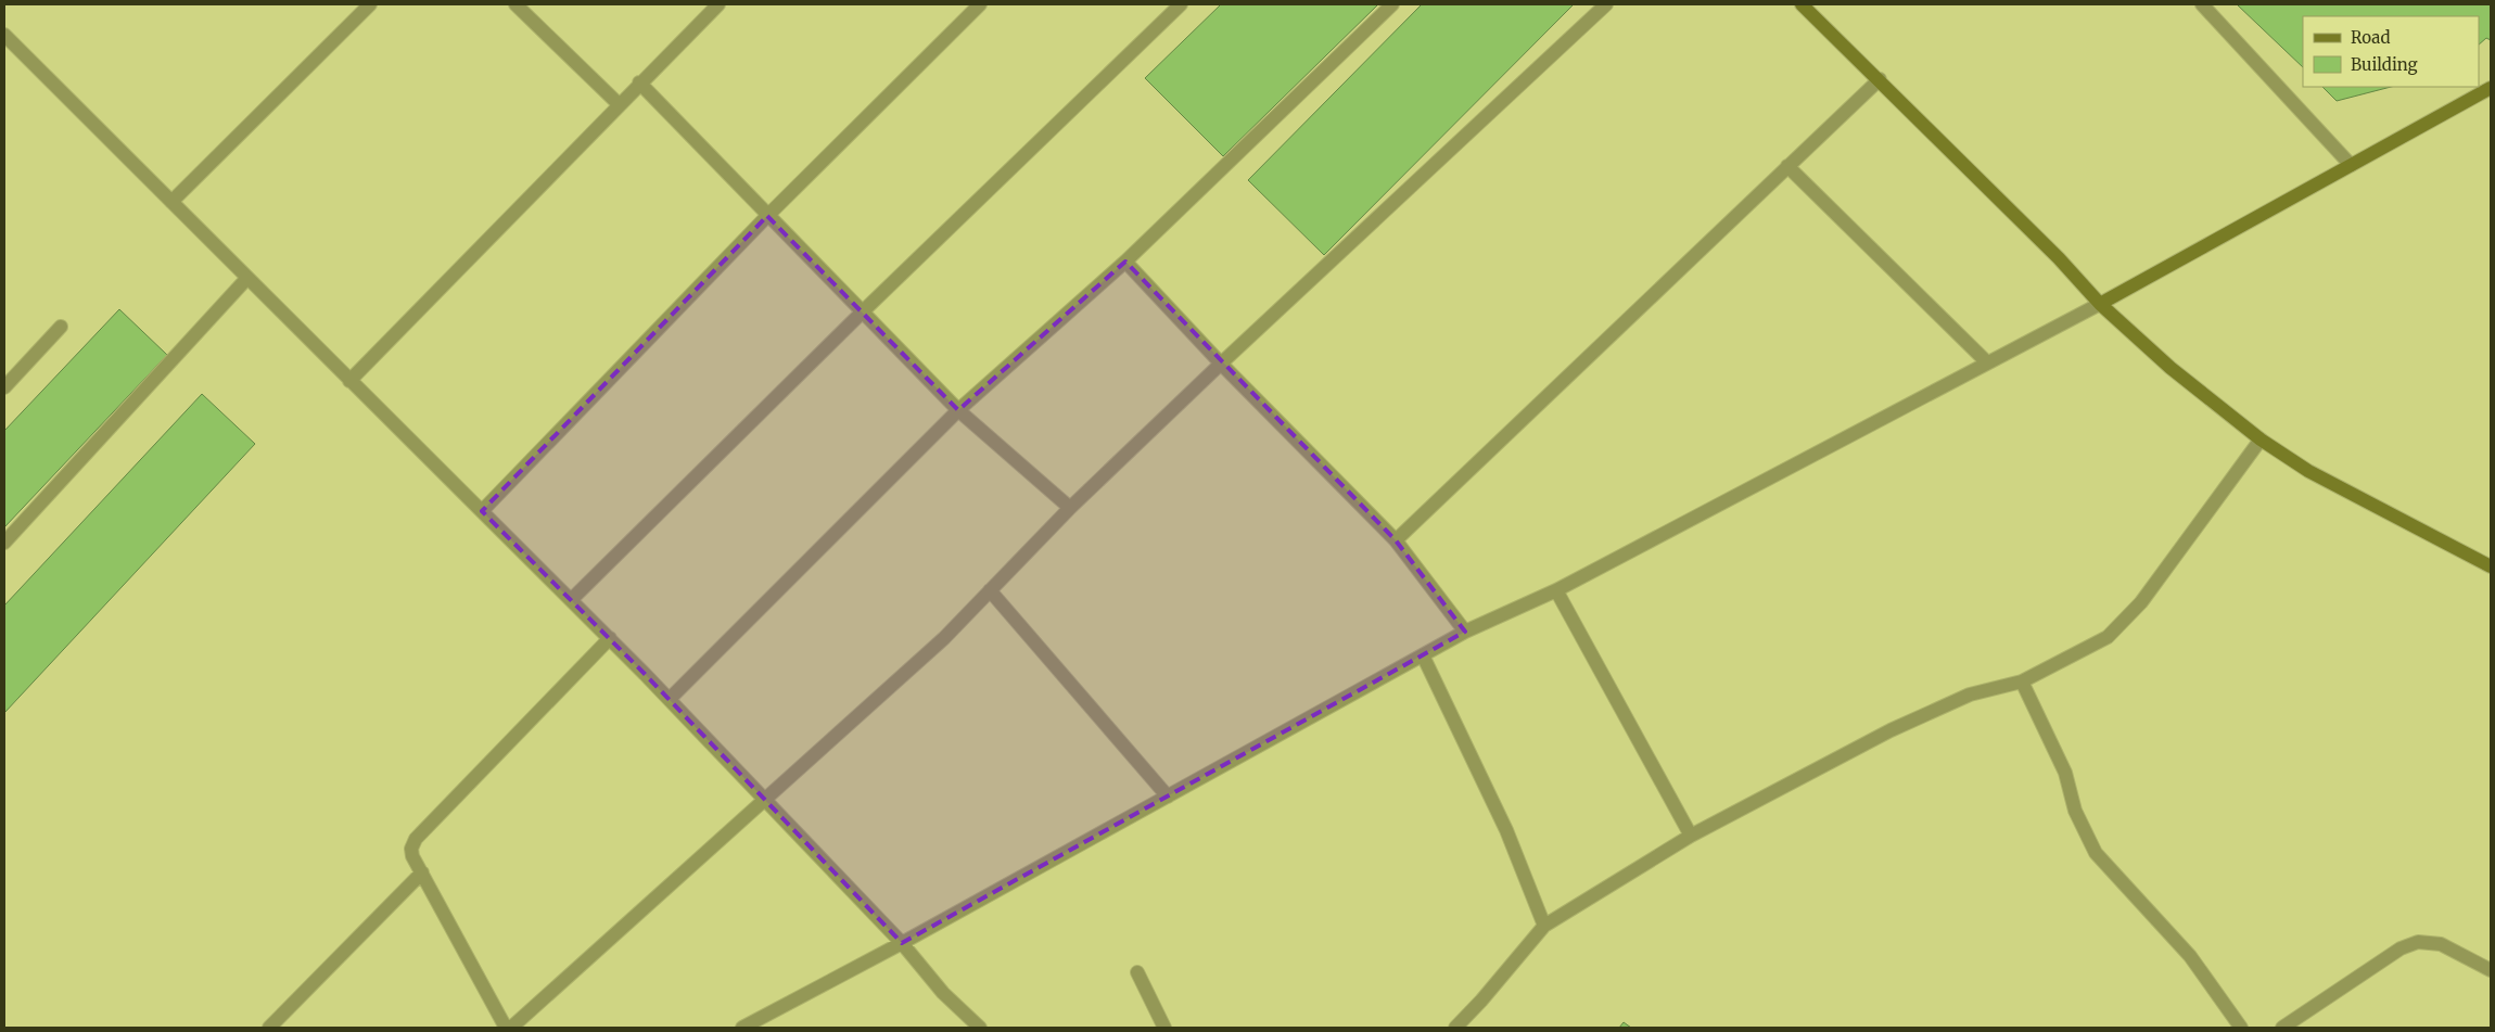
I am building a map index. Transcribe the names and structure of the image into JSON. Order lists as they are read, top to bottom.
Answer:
{
  "legend": ["Road", "Building"]
}
